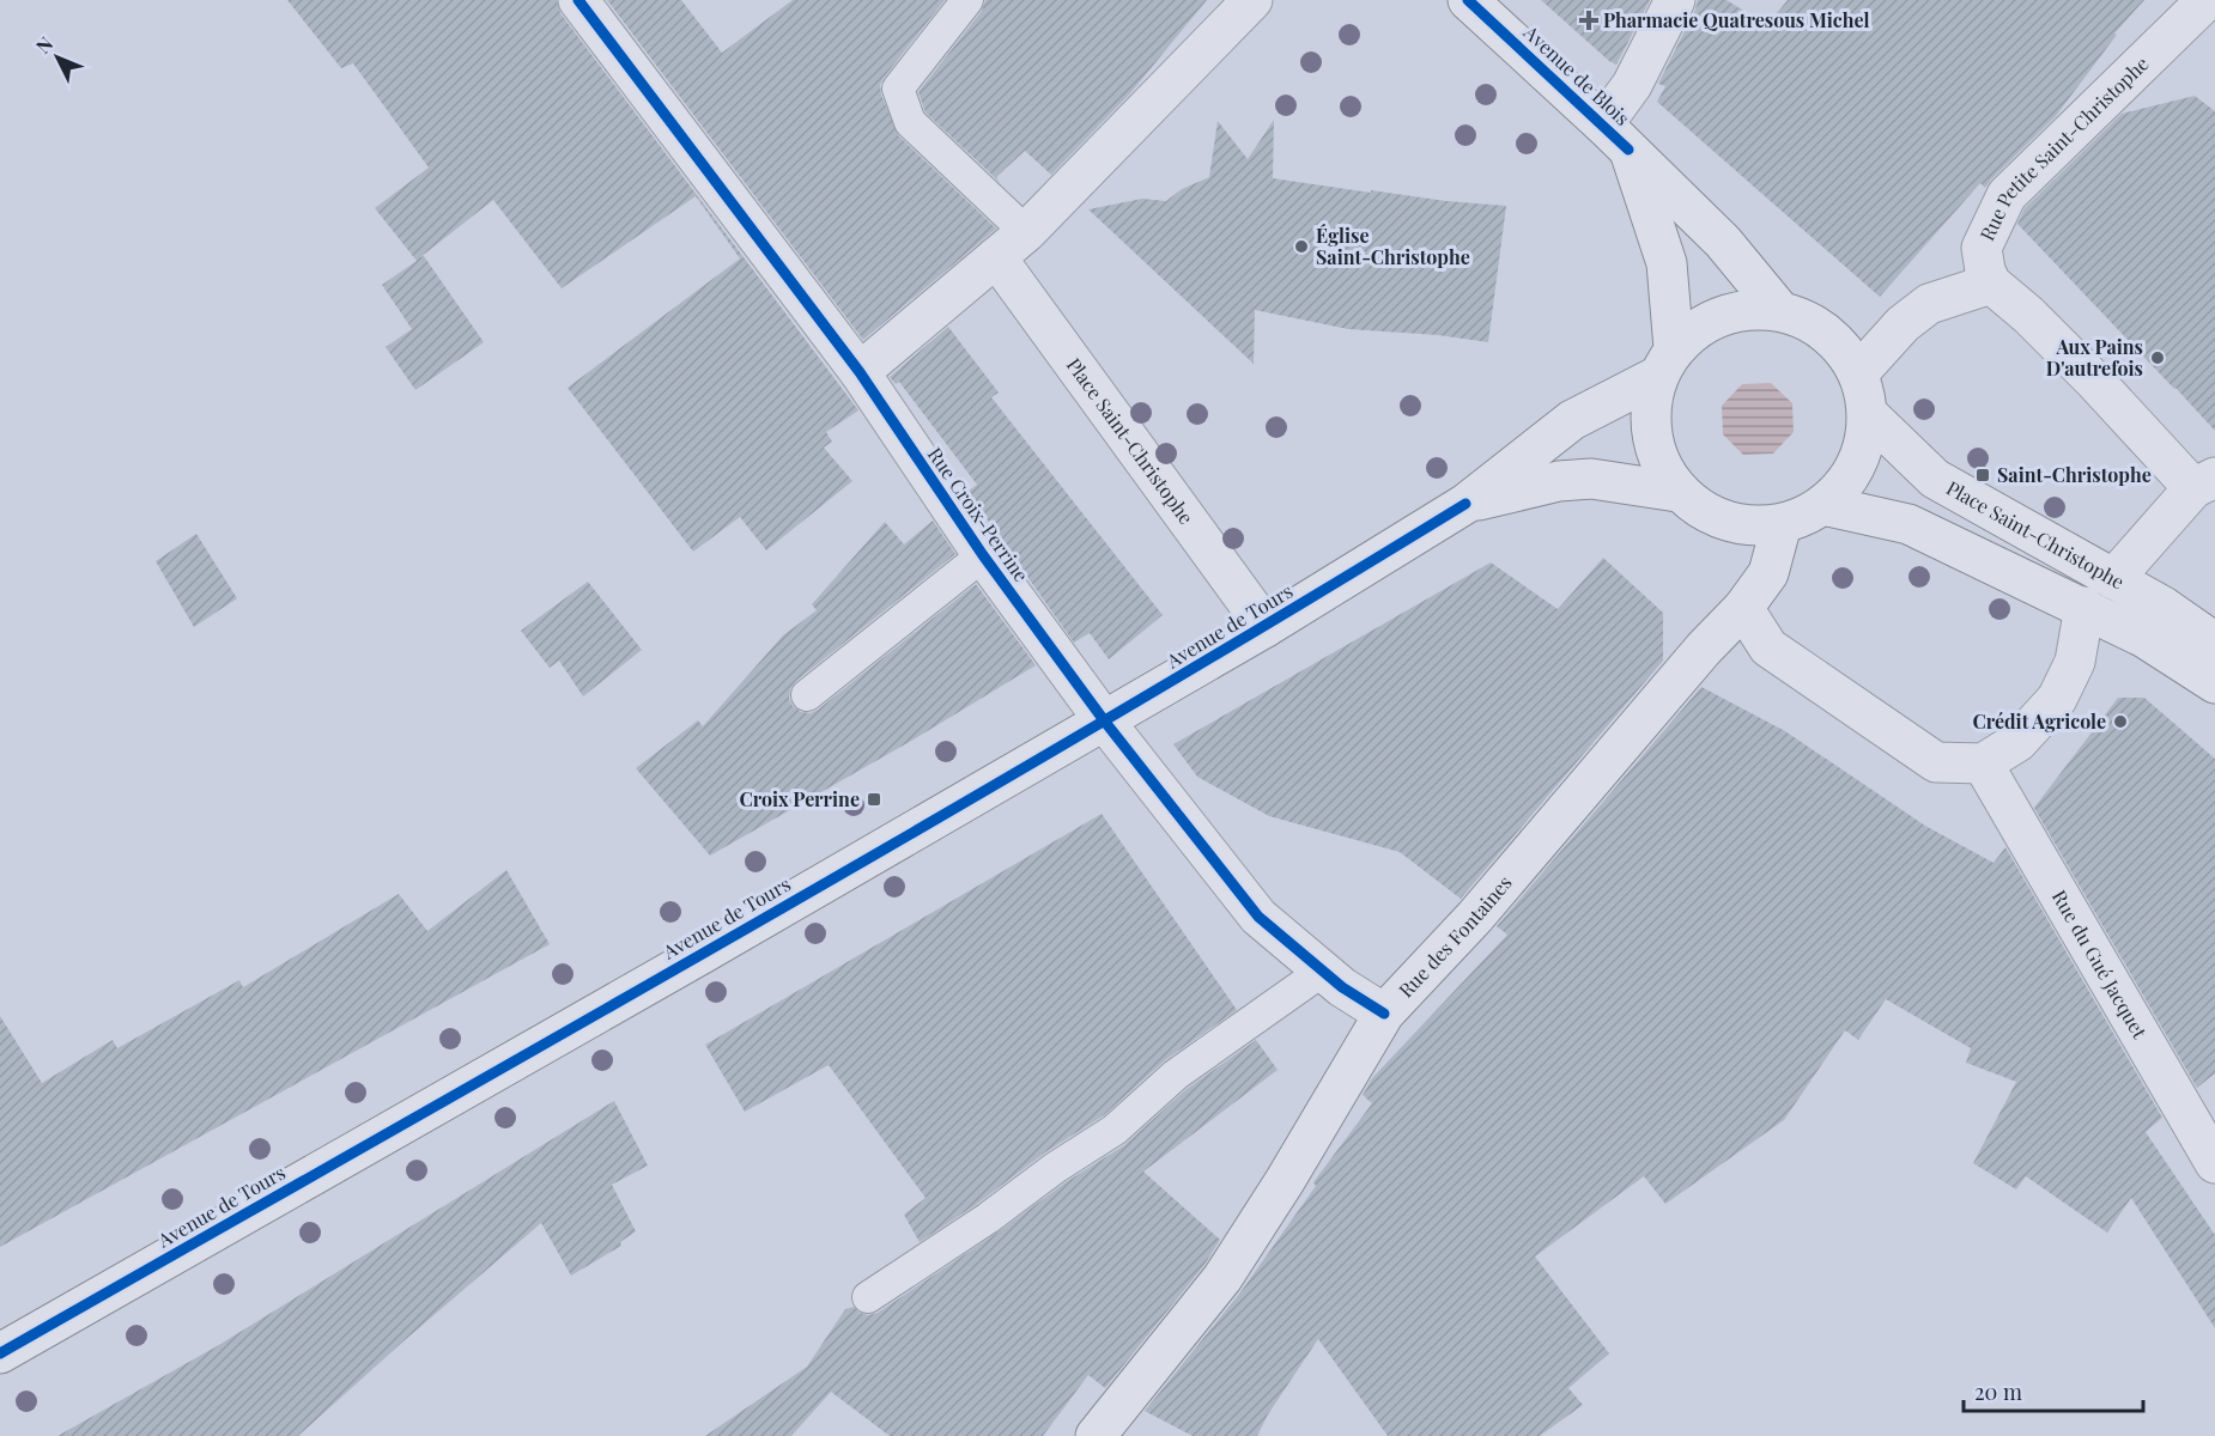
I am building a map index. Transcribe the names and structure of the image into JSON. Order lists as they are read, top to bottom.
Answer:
{
  "streets": {
    "street": [
      "Avenue de Blois",
      "Rue Petite Saint-Christophe",
      "Place Saint-Christophe",
      "Rue Croix-Perrine",
      "Avenue de Tours",
      "Rue des Fontaines",
      "Rue du Gué Jacquet"
    ]
  },
  "crossings": [
    ["Avenue de Blois", "Place Saint-Christophe"],
    ["Avenue de Blois", "Avenue de Tours"],
    ["Avenue de Blois", "Rue des Fontaines"],
    ["Place Saint-Christophe", "Avenue de Tours"],
    ["Place Saint-Christophe", "Rue des Fontaines"],
    ["Place Saint-Christophe", "Rue du Gué Jacquet"],
    ["Rue Croix-Perrine", "Avenue de Tours"],
    ["Rue Croix-Perrine", "Rue des Fontaines"],
    ["Avenue de Tours", "Rue des Fontaines"]
  ],
  "places": {
    "health": ["Pharmacie Quatresous Michel"],
    "other": ["Église Saint-Christophe", "Aux Pains D'autrefois", "Crédit Agricole"],
    "transit": ["Saint-Christophe", "Croix Perrine"]
  },
  "scale_bar": "20 m",
  "north": "top left"
}
